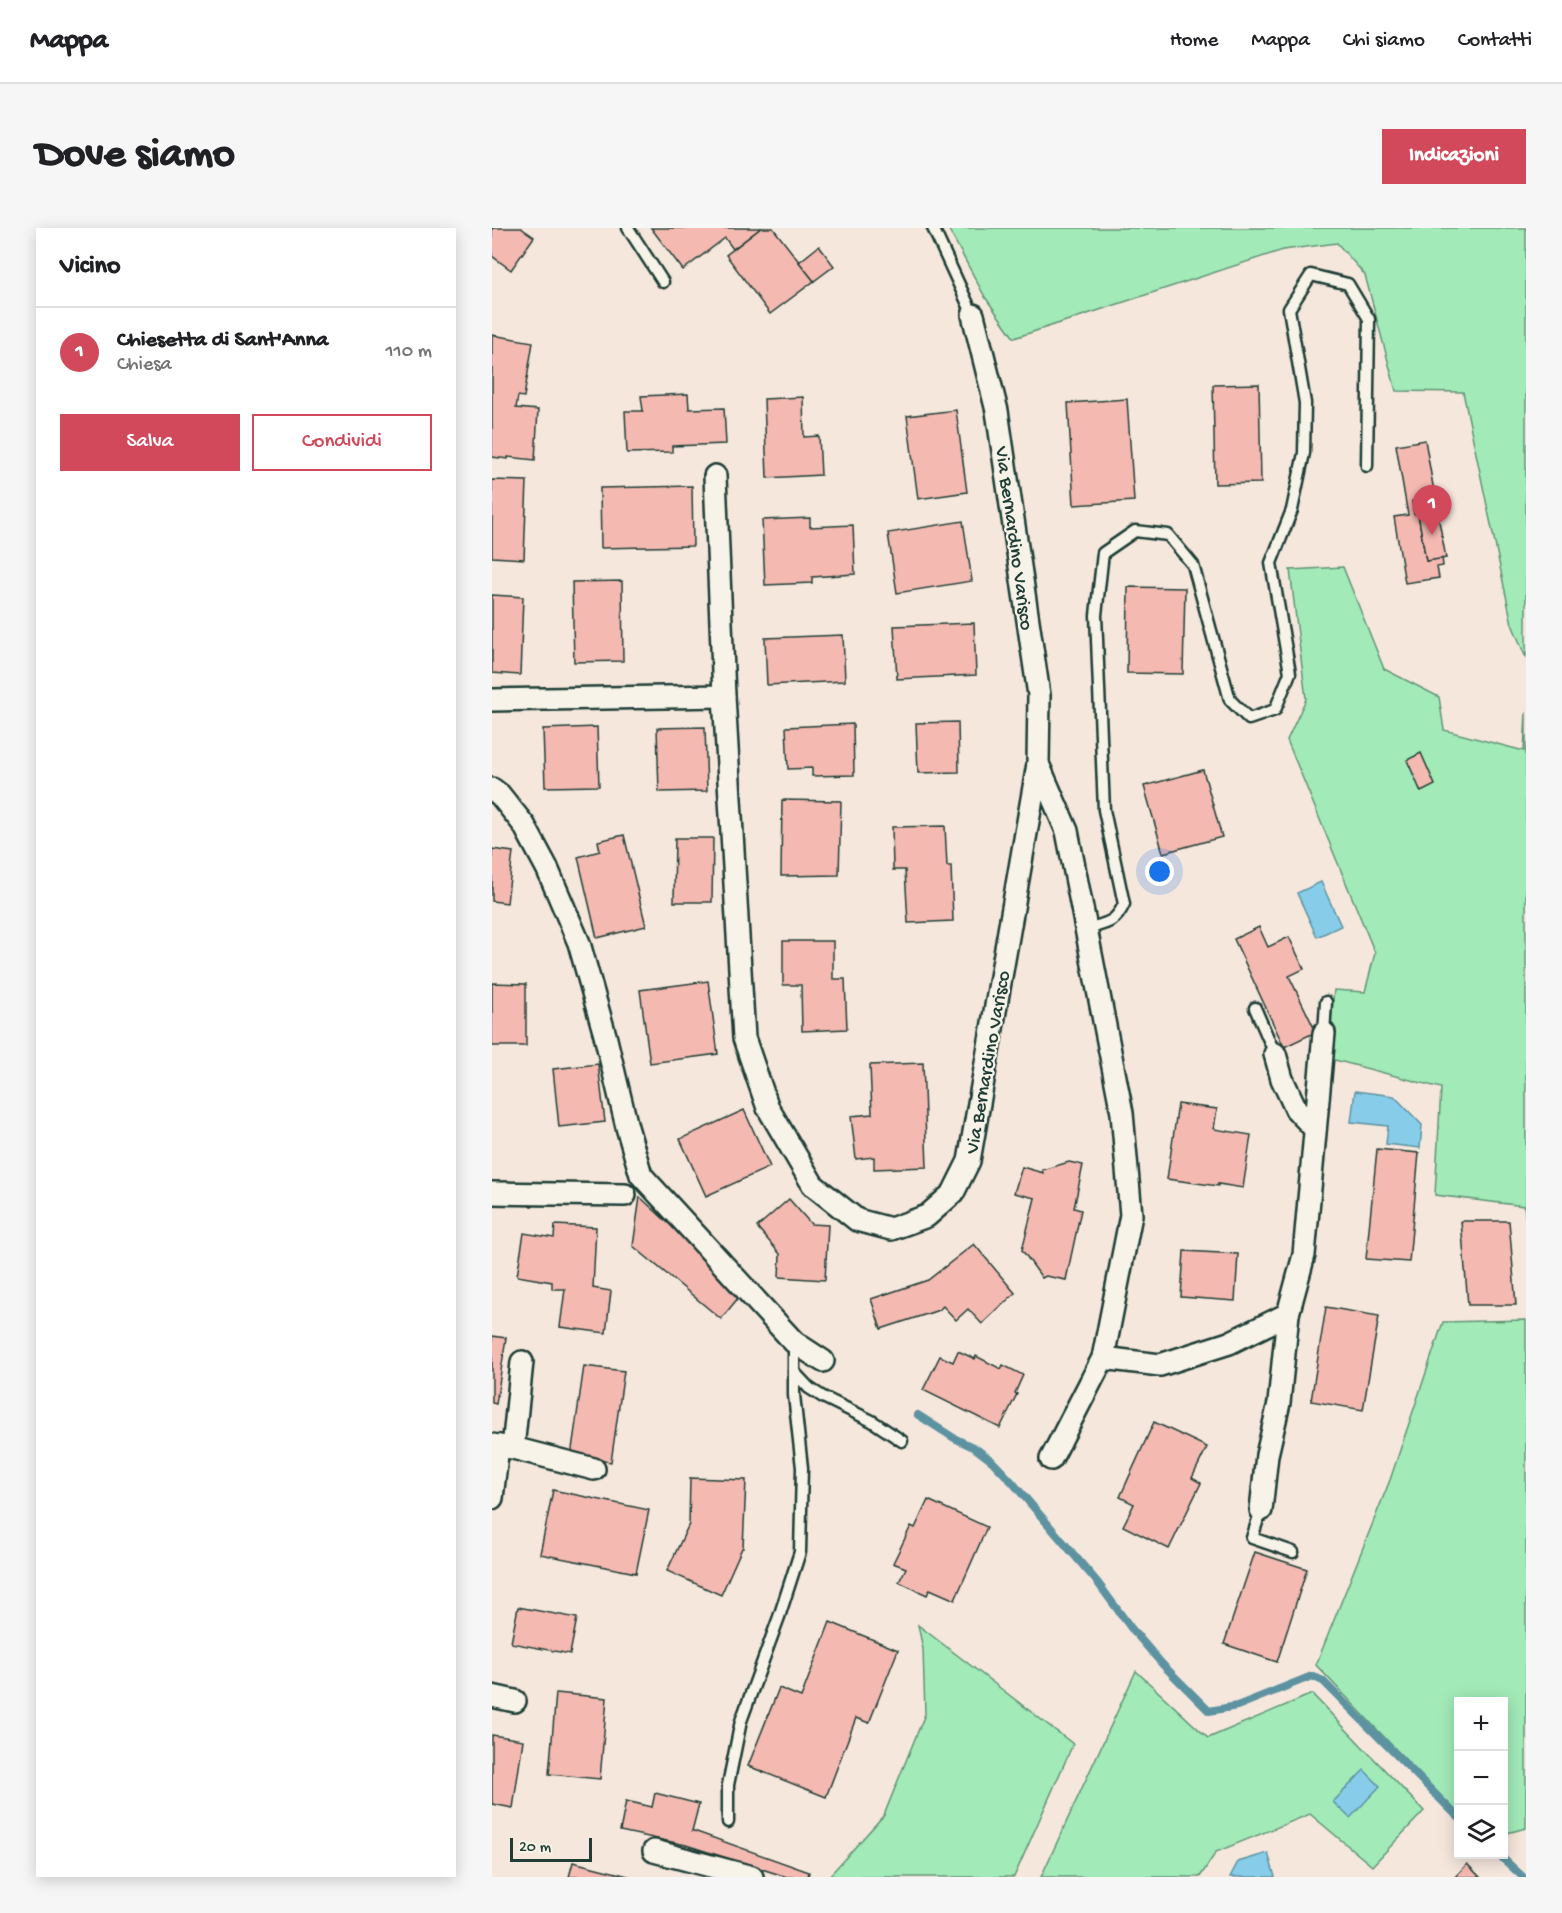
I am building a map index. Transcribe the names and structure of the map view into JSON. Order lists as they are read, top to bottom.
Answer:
{
  "streets": {
    "street": ["Via Bernardino Varisco"]
  },
  "scale_bar": "20 m",
  "page": {
    "header": "Mappa",
    "nav": [
      "Home",
      "Mappa",
      "Chi siamo",
      "Contatti"
    ],
    "buttons": [
      "Indicazioni",
      ["Salva", "Condividi"]
    ],
    "title": "Dove siamo",
    "heading": "Vicino",
    "list": [
      {
        "mark": "1",
        "name": "Chiesetta di Sant'Anna",
        "note": "Chiesa",
        "value": "110 m"
      }
    ],
    "pins": "1",
    "map_buttons": ["+", "−"],
    "scale": "20 m"
  }
}
